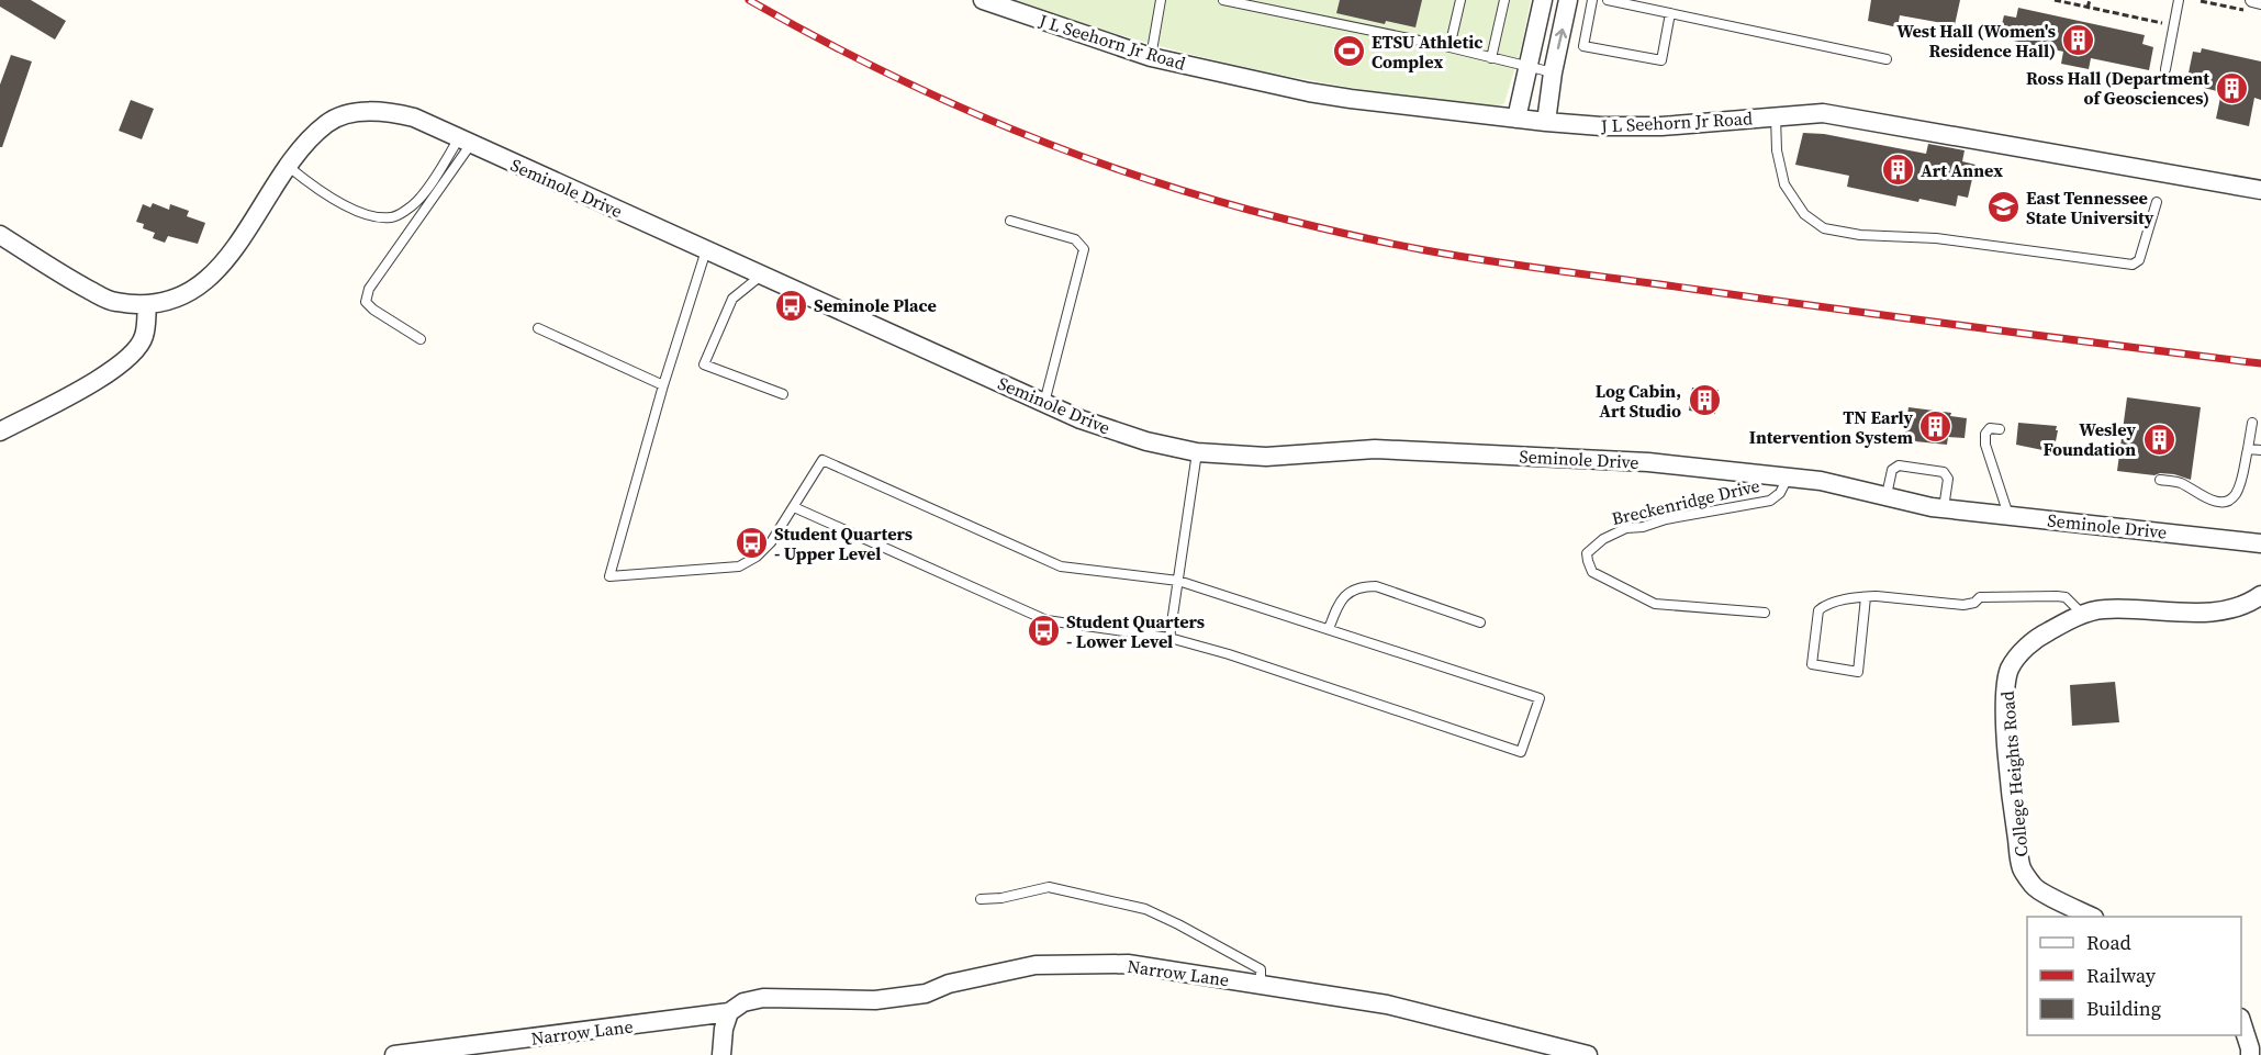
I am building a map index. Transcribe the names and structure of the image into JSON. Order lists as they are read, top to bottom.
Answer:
{
  "streets": {
    "street": [
      "J L Seehorn Jr Road",
      "Seminole Drive",
      "College Heights Road",
      "Narrow Lane"
    ],
    "lane": ["Breckenridge Drive"]
  },
  "crossings": [
    ["Seminole Drive", "Breckenridge Drive"]
  ],
  "places": {
    "building": [
      "West Hall (Women's Residence Hall)",
      "Ross Hall (Department of Geosciences)",
      "Art Annex",
      "Log Cabin, Art Studio",
      "TN Early Intervention System",
      "Wesley Foundation"
    ],
    "sports": ["ETSU Athletic Complex"],
    "school or university": ["East Tennessee State University"],
    "bus stop": ["Seminole Place", "Student Quarters - Upper Level", "Student Quarters - Lower Level"]
  },
  "legend": ["Road", "Railway", "Building"]
}
